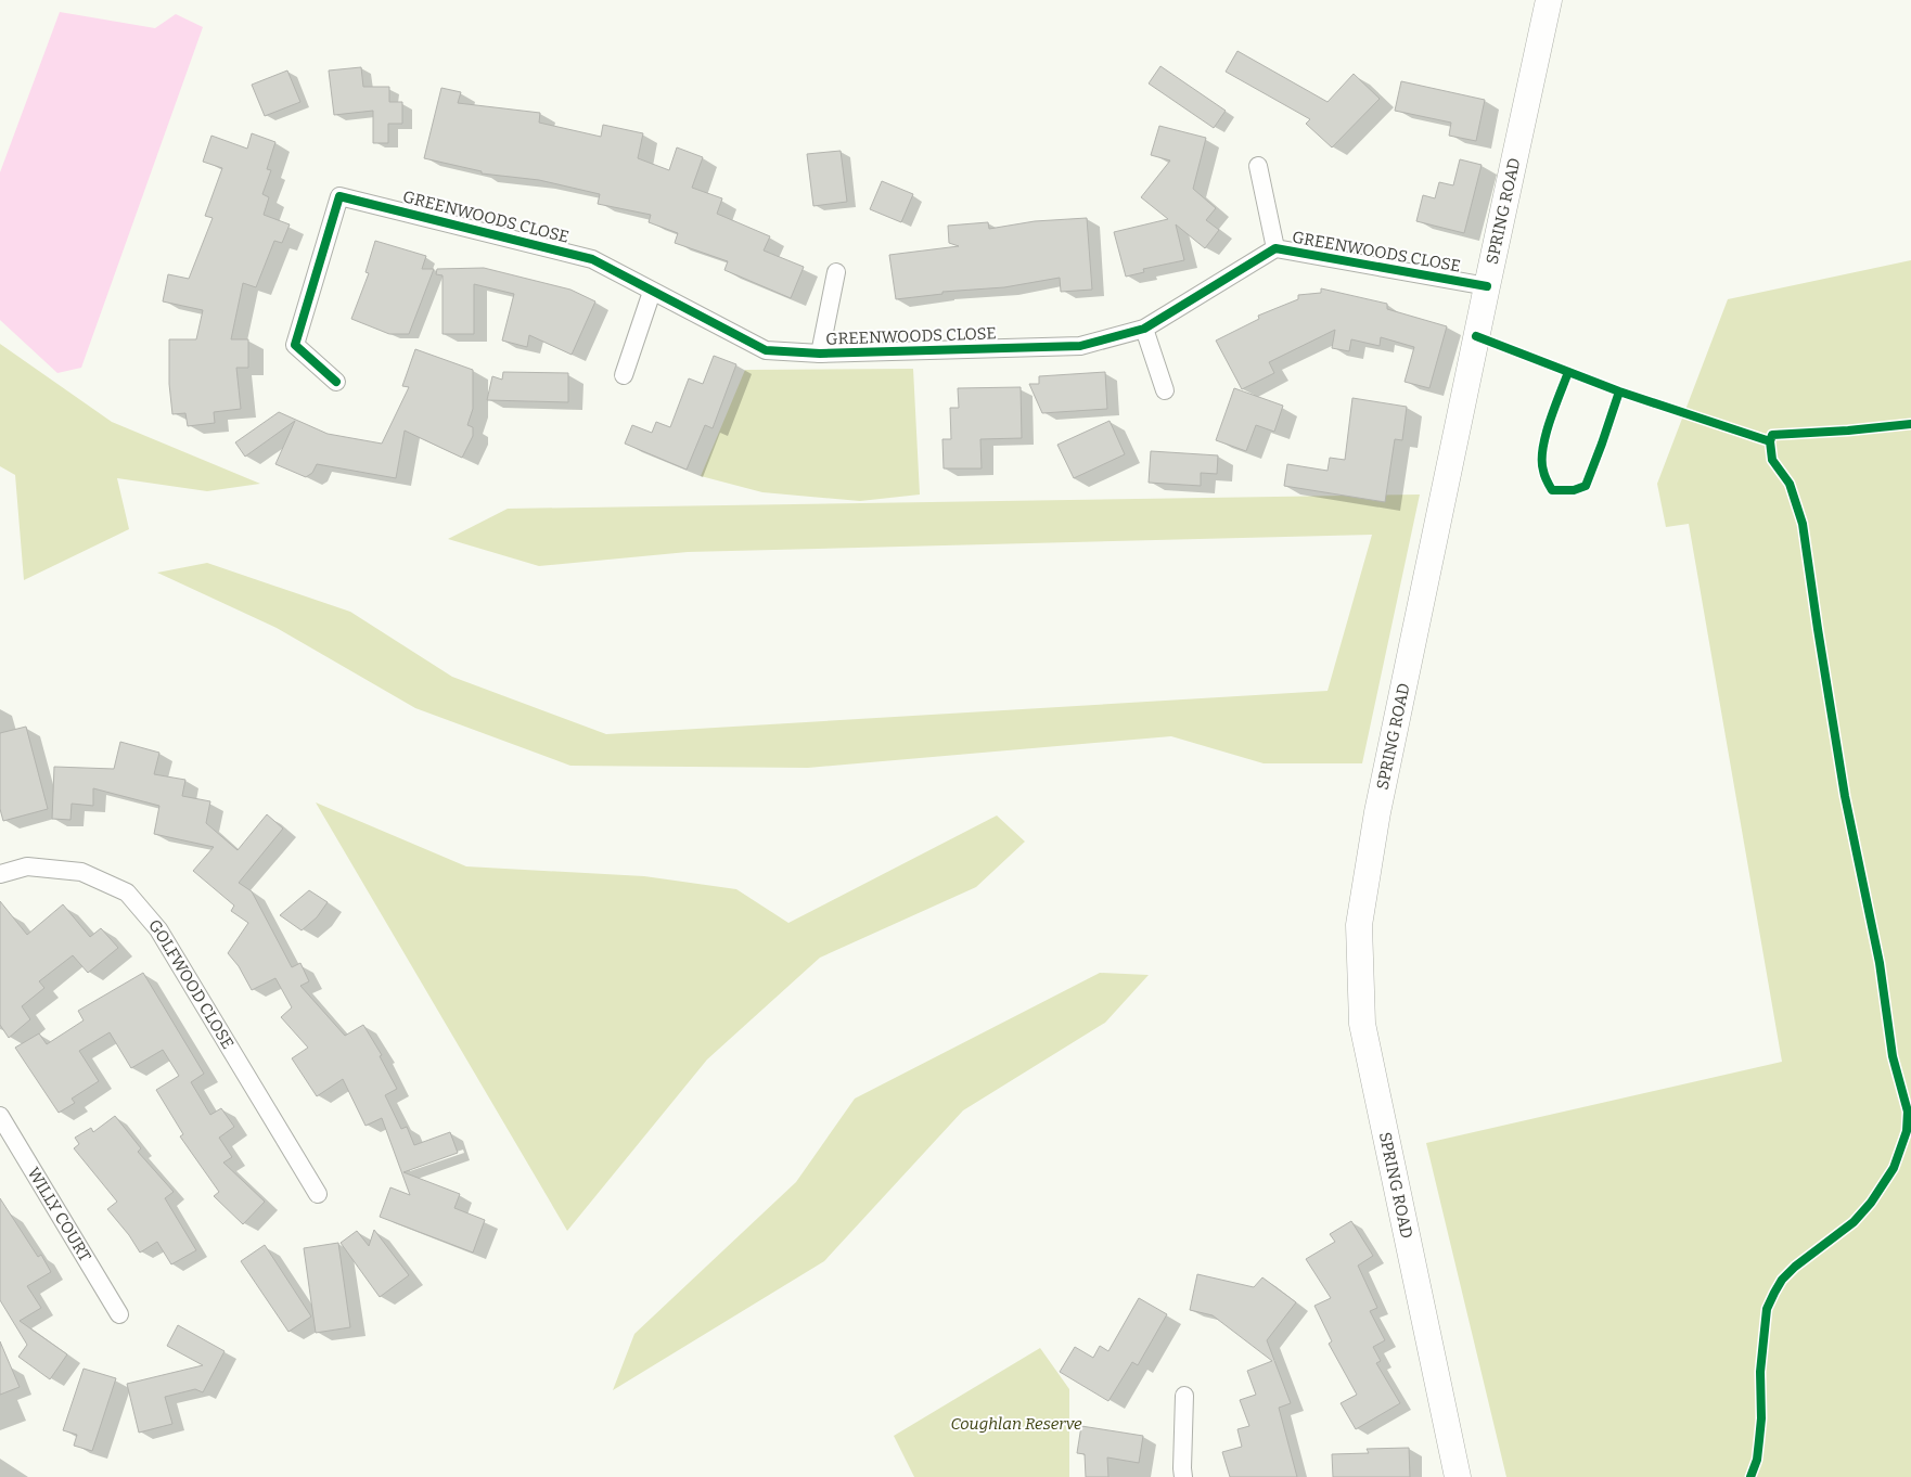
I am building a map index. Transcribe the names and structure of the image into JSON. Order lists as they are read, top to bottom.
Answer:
{
  "streets": {
    "main road": ["SPRING ROAD"],
    "street": ["GREENWOODS CLOSE", "GOLFWOOD CLOSE", "WILLY COURT"]
  },
  "crossings": [
    ["SPRING ROAD", "GREENWOODS CLOSE"]
  ],
  "parks": ["Coughlan Reserve"]
}
